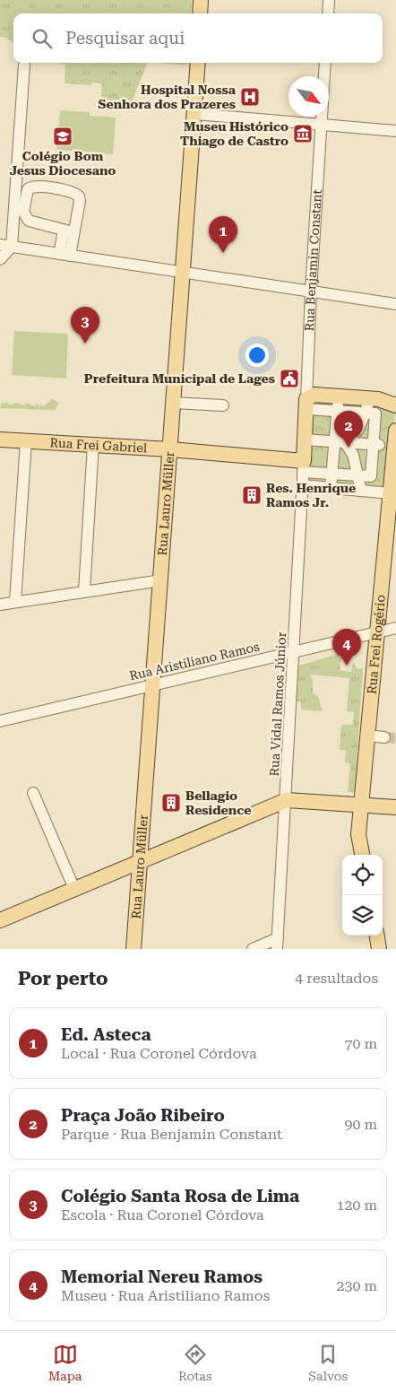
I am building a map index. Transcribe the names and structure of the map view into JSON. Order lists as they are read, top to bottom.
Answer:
{
  "streets": {
    "main road": [
      "Rua Benjamin Constant",
      "Rua Frei Gabriel",
      "Rua Lauro Müller",
      "Rua Frei Rogério"
    ],
    "street": ["Rua Aristiliano Ramos", "Rua Vidal Ramos Júnior"]
  },
  "crossings": [
    ["Rua Benjamin Constant", "Rua Frei Gabriel"],
    ["Rua Benjamin Constant", "Rua Vidal Ramos Júnior"],
    ["Rua Frei Gabriel", "Rua Lauro Müller"],
    ["Rua Frei Gabriel", "Rua Vidal Ramos Júnior"],
    ["Rua Lauro Müller", "Rua Aristiliano Ramos"],
    ["Rua Frei Rogério", "Rua Aristiliano Ramos"],
    ["Rua Aristiliano Ramos", "Rua Vidal Ramos Júnior"]
  ],
  "places": {
    "hospital": ["Hospital Nossa Senhora dos Prazeres"],
    "museum": ["Museu Histórico Thiago de Castro"],
    "school or university": ["Colégio Bom Jesus Diocesano"],
    "public building": ["Prefeitura Municipal de Lages"],
    "building": ["Res. Henrique Ramos Jr.", "Bellagio Residence"]
  },
  "north": "bottom right",
  "page": {
    "search": "Pesquisar aqui",
    "pins": [
      "1",
      "3",
      "2",
      "4"
    ],
    "heading": ["Por perto", "4 resultados"],
    "list": [
      {
        "mark": "1",
        "name": "Ed. Asteca",
        "note": "Local · Rua Coronel Córdova",
        "value": "70 m"
      },
      {
        "mark": "2",
        "name": "Praça João Ribeiro",
        "note": "Parque · Rua Benjamin Constant",
        "value": "90 m"
      },
      {
        "mark": "3",
        "name": "Colégio Santa Rosa de Lima",
        "note": "Escola · Rua Coronel Córdova",
        "value": "120 m"
      },
      {
        "mark": "4",
        "name": "Memorial Nereu Ramos",
        "note": "Museu · Rua Aristiliano Ramos",
        "value": "230 m"
      }
    ],
    "nav": ["Mapa", "Rotas", "Salvos"]
  }
}
